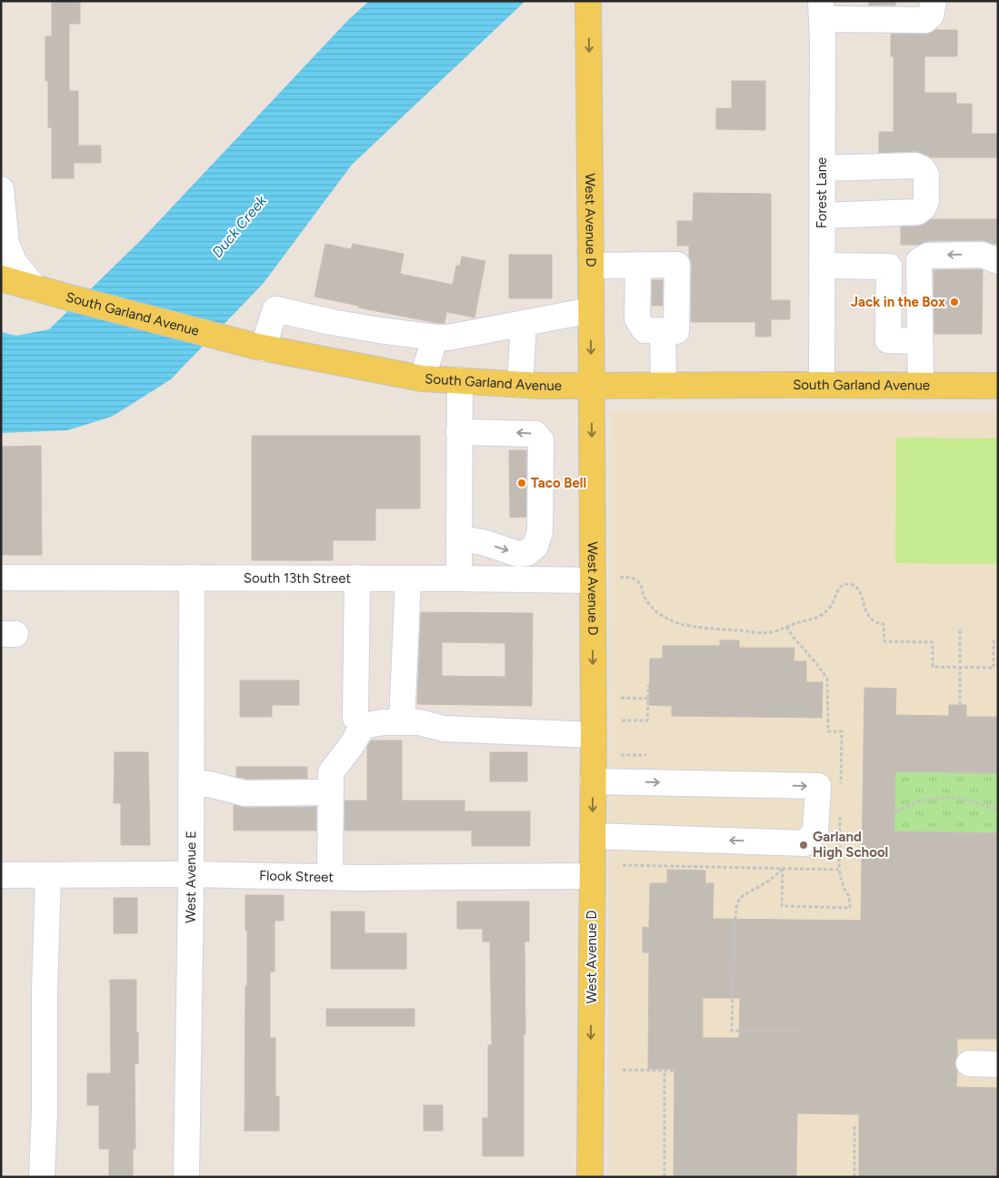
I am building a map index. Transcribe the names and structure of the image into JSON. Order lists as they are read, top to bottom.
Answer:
{
  "streets": {
    "main road": ["West Avenue D", "South Garland Avenue"],
    "street": [
      "Forest Lane",
      "South 13th Street",
      "West Avenue E",
      "Flook Street"
    ]
  },
  "crossings": [
    ["Forest Lane", "South Garland Avenue"],
    ["West Avenue D", "South Garland Avenue"],
    ["West Avenue D", "South 13th Street"],
    ["West Avenue D", "Flook Street"],
    ["South 13th Street", "West Avenue E"],
    ["West Avenue E", "Flook Street"]
  ],
  "one_way": ["West Avenue D"],
  "water": ["Duck Creek"],
  "places": ["Jack in the Box", "Taco Bell", "Garland High School"]
}
